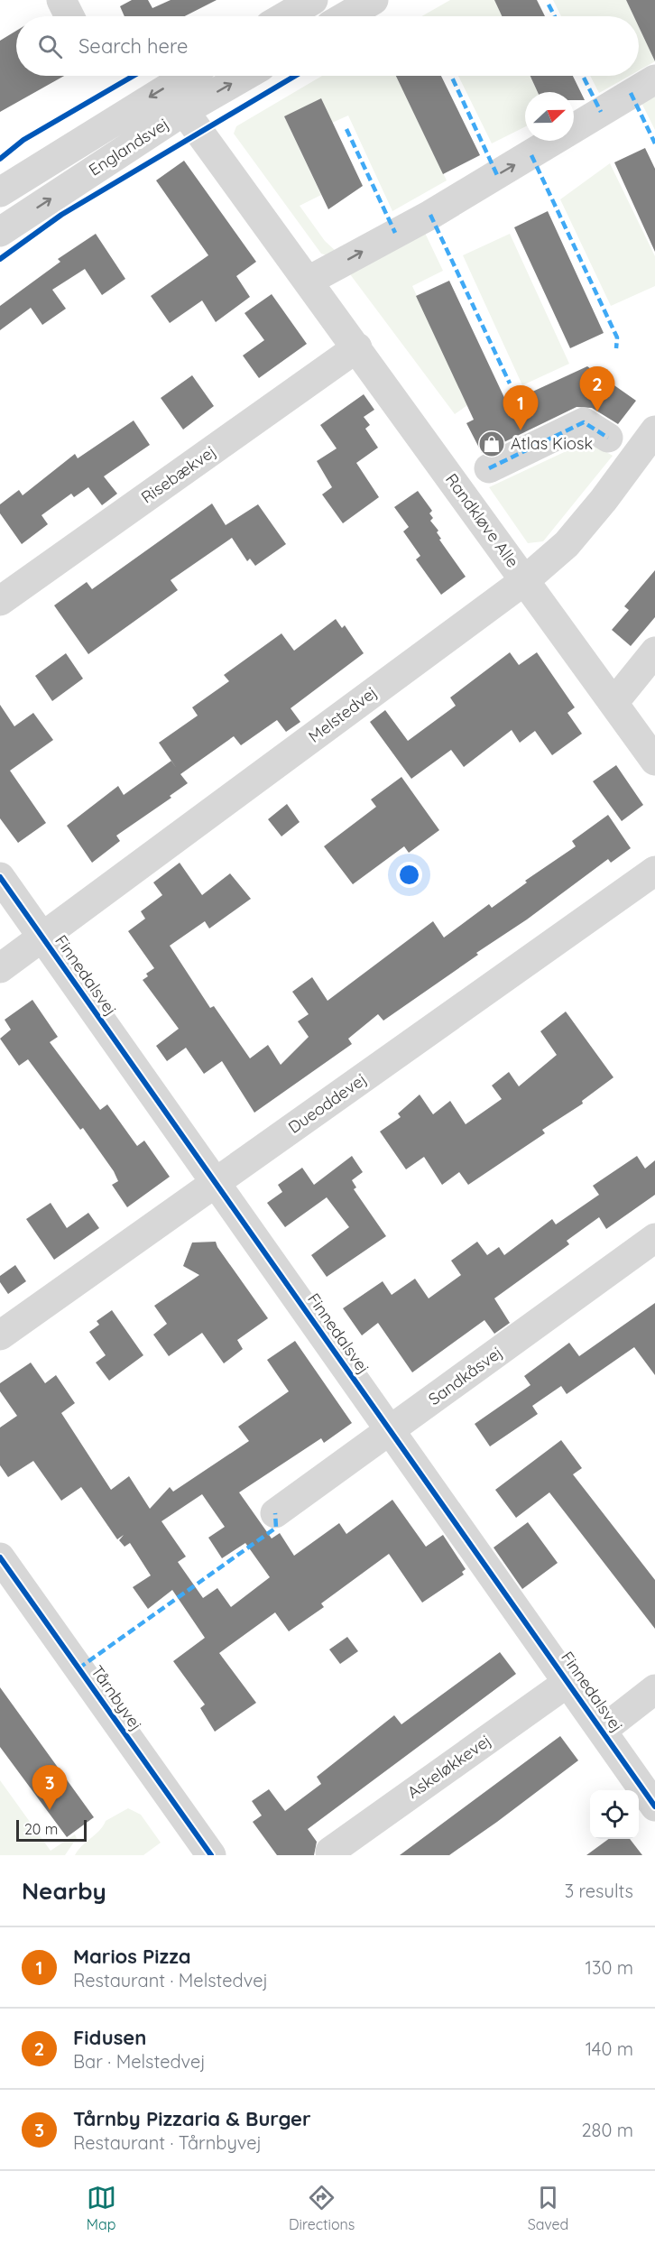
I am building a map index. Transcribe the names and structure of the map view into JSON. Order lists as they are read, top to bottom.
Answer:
{
  "streets": {
    "street": [
      "Englandsvej",
      "Risebækvej",
      "Randkløve Alle",
      "Melstedvej",
      "Finnedalsvej",
      "Dueoddevej",
      "Sandkåsvej",
      "Tårnbyvej",
      "Askeløkkevej"
    ]
  },
  "crossings": [
    ["Englandsvej", "Randkløve Alle"],
    ["Risebækvej", "Randkløve Alle"],
    ["Randkløve Alle", "Melstedvej"],
    ["Melstedvej", "Finnedalsvej"],
    ["Finnedalsvej", "Dueoddevej"],
    ["Finnedalsvej", "Sandkåsvej"],
    ["Finnedalsvej", "Askeløkkevej"]
  ],
  "places": {
    "shop": ["Atlas Kiosk"]
  },
  "scale_bar": "20 m",
  "north": "right",
  "page": {
    "search": "Search here",
    "pins": ["2", "1", "3"],
    "scale": "20 m",
    "heading": ["Nearby", "3 results"],
    "list": [
      {
        "mark": "1",
        "name": "Marios Pizza",
        "note": "Restaurant · Melstedvej",
        "value": "130 m"
      },
      {
        "mark": "2",
        "name": "Fidusen",
        "note": "Bar · Melstedvej",
        "value": "140 m"
      },
      {
        "mark": "3",
        "name": "Tårnby Pizzaria & Burger",
        "note": "Restaurant · Tårnbyvej",
        "value": "280 m"
      }
    ],
    "nav": ["Map", "Directions", "Saved"]
  }
}
